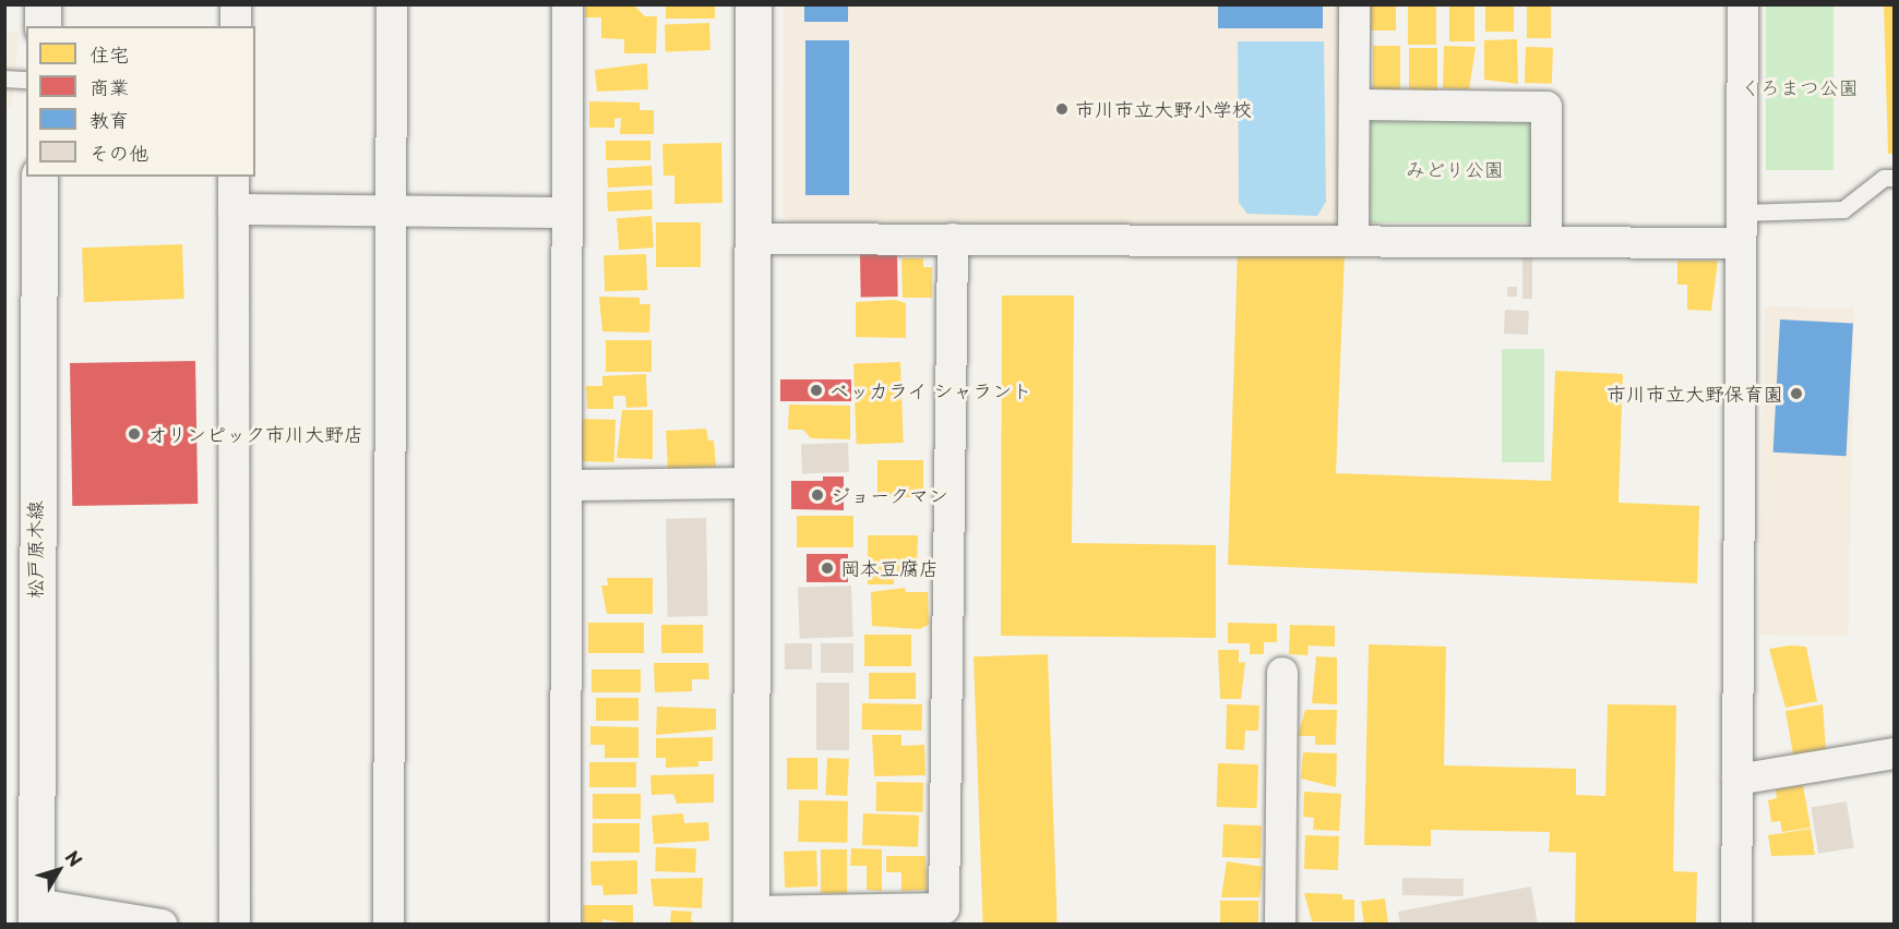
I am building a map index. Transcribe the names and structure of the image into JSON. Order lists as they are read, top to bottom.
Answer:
{
  "streets": {
    "street": ["松戸原木線"]
  },
  "parks": ["くろまつ公園", "みどり公園"],
  "places": [
    "市川市立大野小学校",
    "ベッカライ シャラント",
    "市川市立大野保育園",
    "オリンピック市川大野店",
    "ジョークマン",
    "岡本豆腐店"
  ],
  "legend": [
    "住宅",
    "商業",
    "教育",
    "その他"
  ],
  "north": "top right"
}
